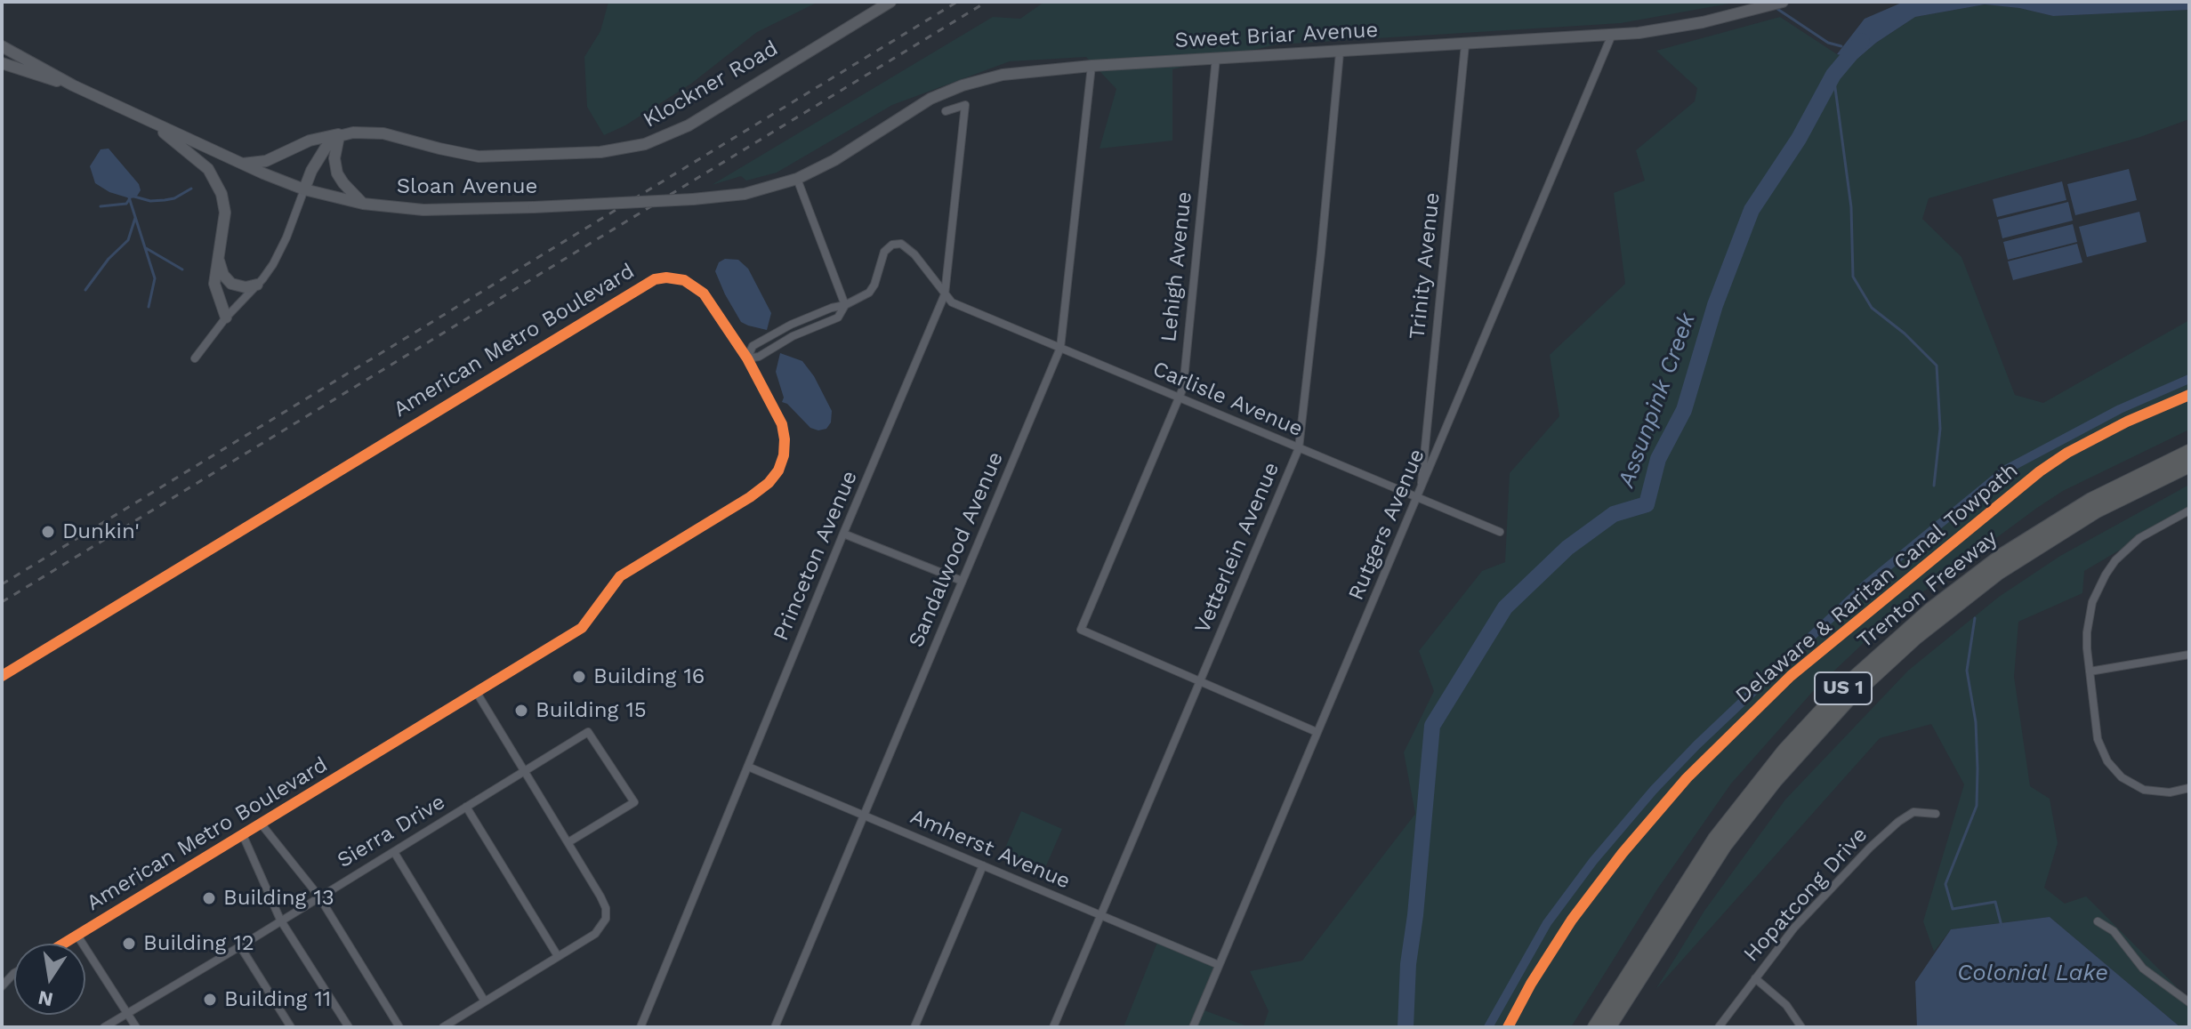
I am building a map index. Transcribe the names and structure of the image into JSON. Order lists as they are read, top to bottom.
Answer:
{
  "streets": {
    "highway": ["Trenton Freeway", "US 1"],
    "main road": ["Sweet Briar Avenue", "Klockner Road", "Sloan Avenue"],
    "street": [
      "Trinity Avenue",
      "Lehigh Avenue",
      "American Metro Boulevard",
      "Carlisle Avenue",
      "Rutgers Avenue",
      "Vetterlein Avenue",
      "Sandalwood Avenue",
      "Princeton Avenue",
      "Sierra Drive",
      "Amherst Avenue",
      "Hopatcong Drive"
    ],
    "cycle path": ["Delaware & Raritan Canal Towpath"]
  },
  "crossings": [
    ["Sweet Briar Avenue", "Sloan Avenue"],
    ["Sweet Briar Avenue", "Trinity Avenue"],
    ["Sweet Briar Avenue", "Lehigh Avenue"],
    ["Sweet Briar Avenue", "Rutgers Avenue"],
    ["Sweet Briar Avenue", "Vetterlein Avenue"],
    ["Sweet Briar Avenue", "Sandalwood Avenue"],
    ["Klockner Road", "Sloan Avenue"],
    ["Trinity Avenue", "Carlisle Avenue"],
    ["Trinity Avenue", "Rutgers Avenue"],
    ["Lehigh Avenue", "Carlisle Avenue"],
    ["Lehigh Avenue", "Vetterlein Avenue"],
    ["Carlisle Avenue", "Rutgers Avenue"],
    ["Carlisle Avenue", "Vetterlein Avenue"],
    ["Carlisle Avenue", "Sandalwood Avenue"],
    ["Carlisle Avenue", "Princeton Avenue"],
    ["Rutgers Avenue", "Amherst Avenue"],
    ["Vetterlein Avenue", "Amherst Avenue"],
    ["Sandalwood Avenue", "Amherst Avenue"],
    ["Princeton Avenue", "Amherst Avenue"]
  ],
  "water": ["Assunpink Creek", "Colonial Lake"],
  "places": [
    "Dunkin'",
    "Building 16",
    "Building 15",
    "Building 13",
    "Building 12",
    "Building 11"
  ],
  "north": "bottom"
}
